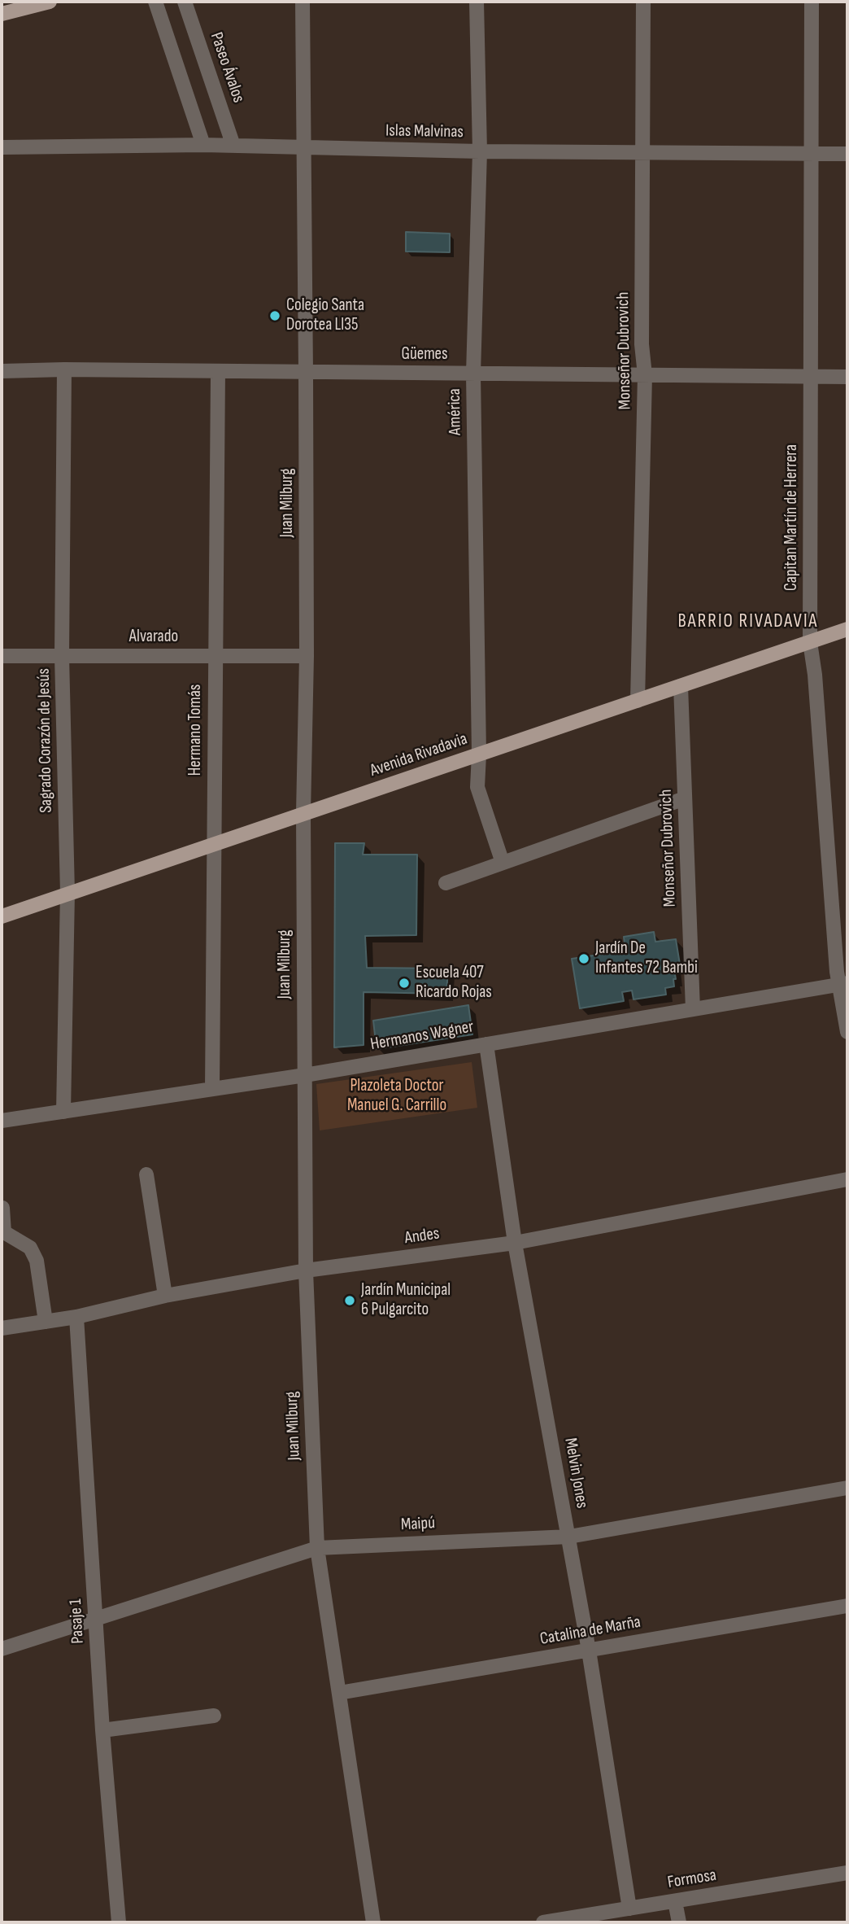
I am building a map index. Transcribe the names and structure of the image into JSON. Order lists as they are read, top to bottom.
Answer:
{
  "streets": {
    "main road": ["Avenida Rivadavia"],
    "street": [
      "Paseo Ávalos",
      "Islas Malvinas",
      "Monseñor Dubrovich",
      "Güemes",
      "América",
      "Juan Milburg",
      "Capitan Martín de Herrera",
      "Alvarado",
      "Hermano Tomás",
      "Sagrado Corazón de Jesús",
      "Hermanos Wagner",
      "Andes",
      "Melvin Jones",
      "Maipú",
      "Pasaje 1",
      "Catalina de Marña",
      "Formosa"
    ]
  },
  "crossings": [
    ["Paseo Ávalos", "Islas Malvinas"],
    ["Islas Malvinas", "Monseñor Dubrovich"],
    ["Islas Malvinas", "América"],
    ["Islas Malvinas", "Juan Milburg"],
    ["Islas Malvinas", "Capitan Martín de Herrera"],
    ["Monseñor Dubrovich", "Güemes"],
    ["Monseñor Dubrovich", "Avenida Rivadavia"],
    ["Monseñor Dubrovich", "Hermanos Wagner"],
    ["Güemes", "América"],
    ["Güemes", "Juan Milburg"],
    ["Güemes", "Capitan Martín de Herrera"],
    ["Güemes", "Hermano Tomás"],
    ["Güemes", "Sagrado Corazón de Jesús"],
    ["América", "Avenida Rivadavia"],
    ["Juan Milburg", "Alvarado"],
    ["Juan Milburg", "Avenida Rivadavia"],
    ["Juan Milburg", "Hermanos Wagner"],
    ["Juan Milburg", "Andes"],
    ["Juan Milburg", "Maipú"],
    ["Juan Milburg", "Catalina de Marña"],
    ["Capitan Martín de Herrera", "Avenida Rivadavia"],
    ["Capitan Martín de Herrera", "Hermanos Wagner"],
    ["Alvarado", "Hermano Tomás"],
    ["Alvarado", "Sagrado Corazón de Jesús"],
    ["Hermano Tomás", "Avenida Rivadavia"],
    ["Hermano Tomás", "Hermanos Wagner"],
    ["Sagrado Corazón de Jesús", "Avenida Rivadavia"],
    ["Sagrado Corazón de Jesús", "Hermanos Wagner"],
    ["Hermanos Wagner", "Melvin Jones"],
    ["Andes", "Melvin Jones"],
    ["Andes", "Pasaje 1"],
    ["Melvin Jones", "Maipú"],
    ["Melvin Jones", "Catalina de Marña"],
    ["Melvin Jones", "Formosa"],
    ["Maipú", "Pasaje 1"]
  ],
  "districts": ["BARRIO RIVADAVIA"],
  "parks": ["Plazoleta Doctor Manuel G. Carrillo"],
  "places": [
    "Colegio Santa Dorotea Ll35",
    "Jardín De Infantes 72 Bambi",
    "Escuela 407 Ricardo Rojas",
    "Jardín Municipal 6 Pulgarcito"
  ]
}
